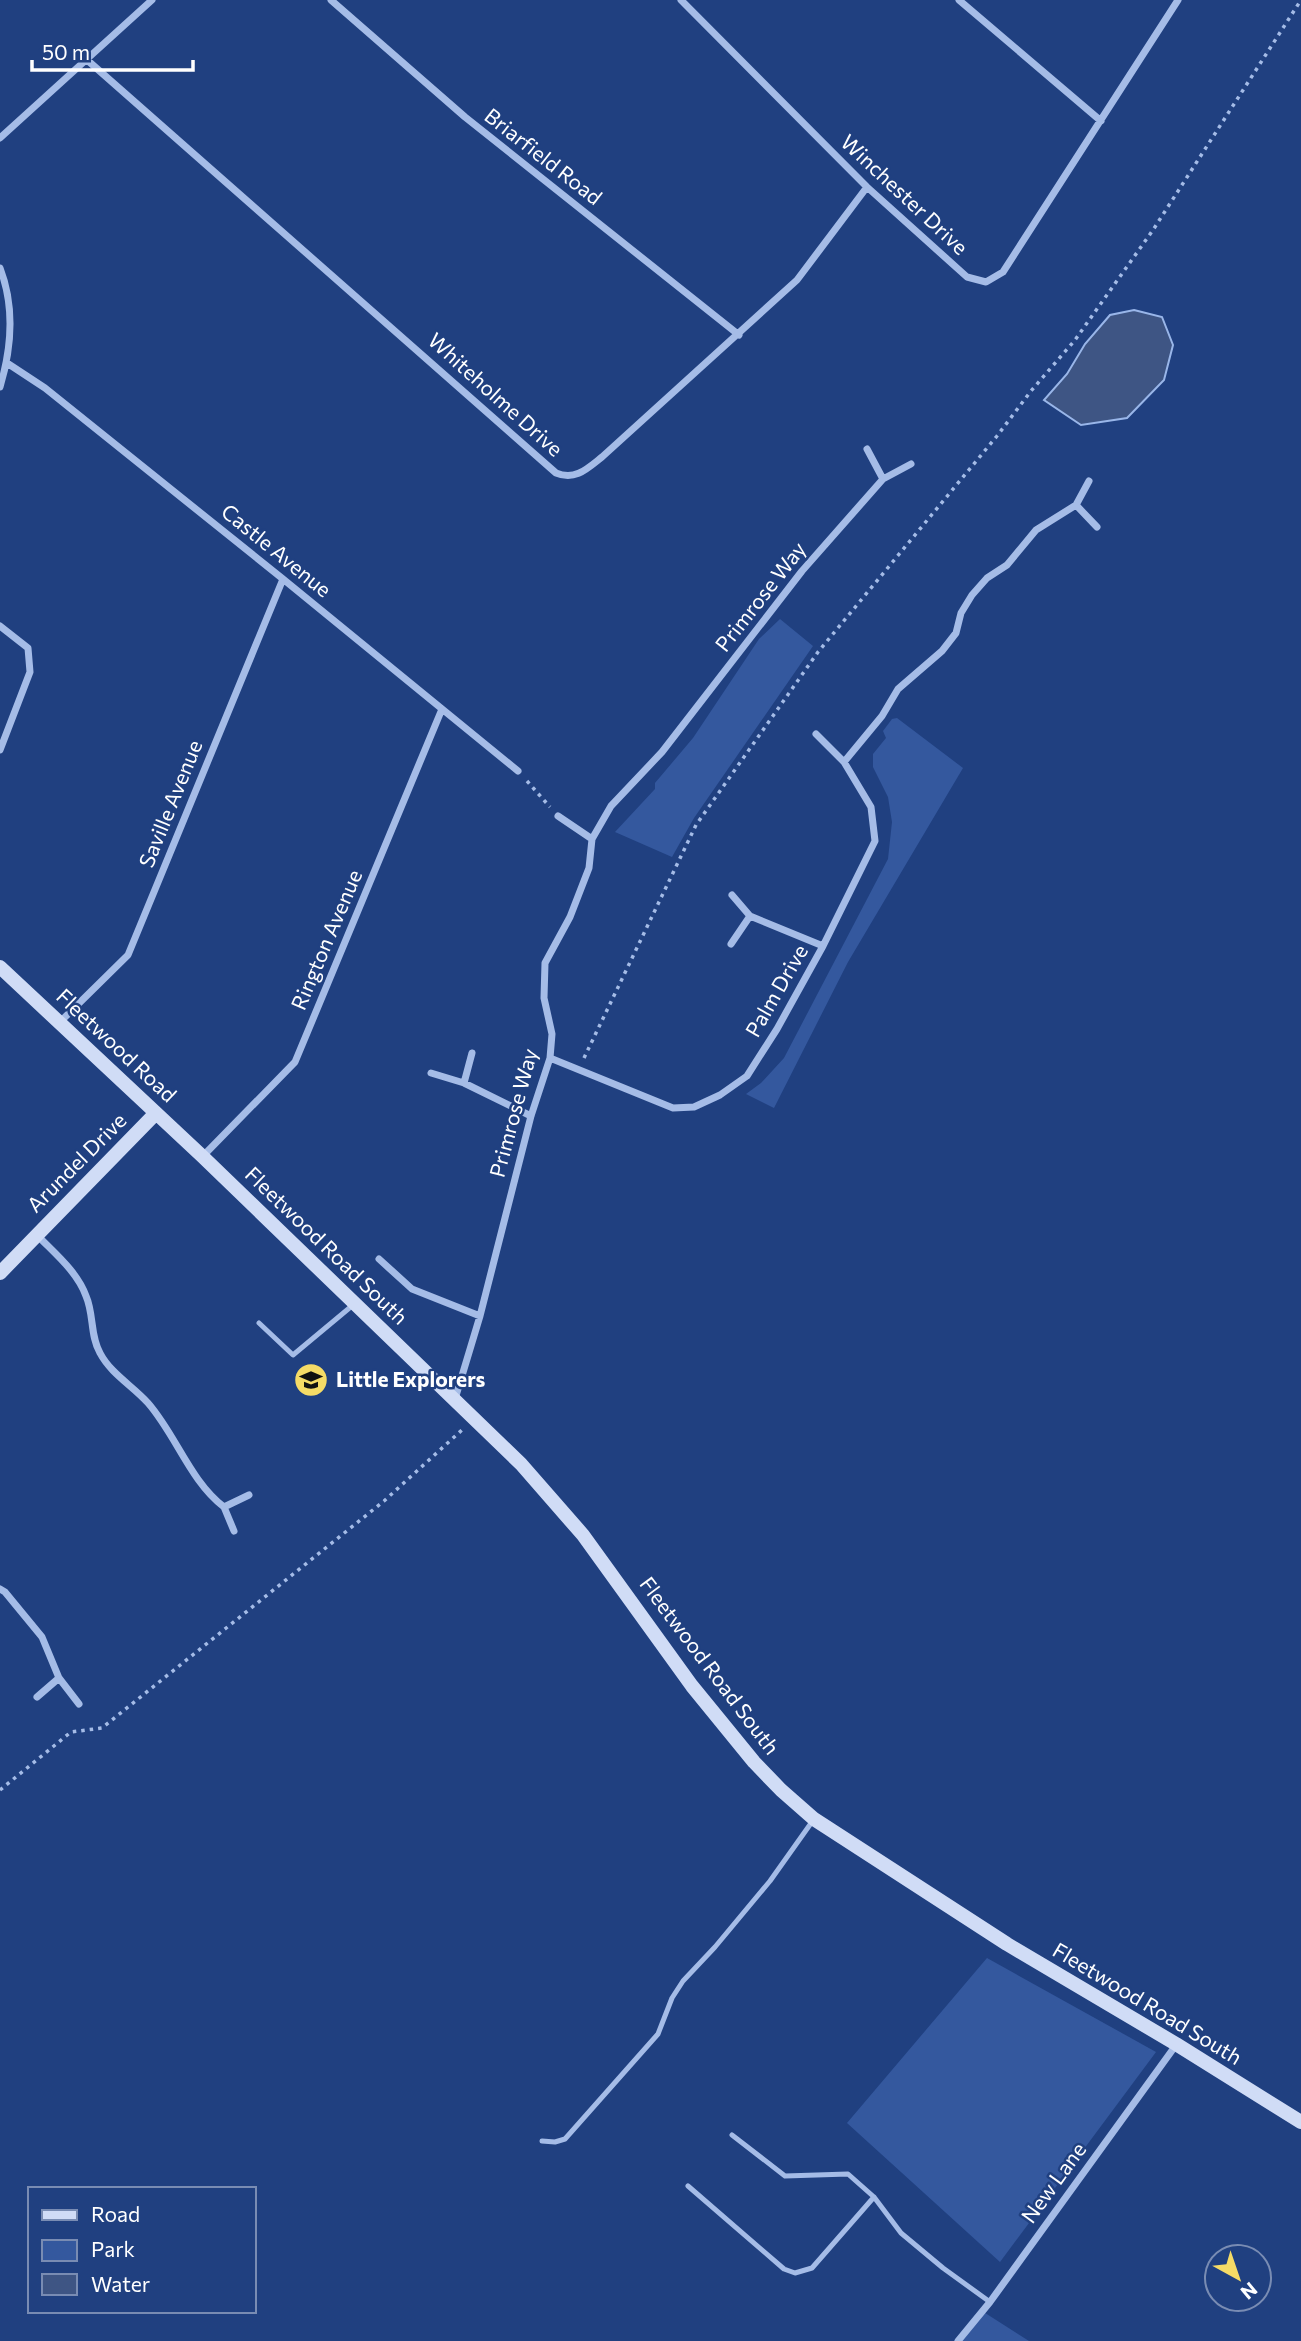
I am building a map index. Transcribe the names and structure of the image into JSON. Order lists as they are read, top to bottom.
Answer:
{
  "streets": {
    "main road": ["Fleetwood Road", "Arundel Drive", "Fleetwood Road South"],
    "street": [
      "Briarfield Road",
      "Winchester Drive",
      "Whiteholme Drive",
      "Castle Avenue",
      "Primrose Way",
      "Saville Avenue",
      "Rington Avenue",
      "Palm Drive",
      "New Lane"
    ]
  },
  "crossings": [
    ["Briarfield Road", "Whiteholme Drive"],
    ["Winchester Drive", "Whiteholme Drive"],
    ["Castle Avenue", "Saville Avenue"],
    ["Castle Avenue", "Rington Avenue"],
    ["Primrose Way", "Palm Drive"],
    ["Primrose Way", "Fleetwood Road South"],
    ["Saville Avenue", "Fleetwood Road"],
    ["Rington Avenue", "Fleetwood Road"],
    ["Rington Avenue", "Fleetwood Road South"],
    ["Fleetwood Road", "Arundel Drive"],
    ["Fleetwood Road", "Fleetwood Road South"],
    ["Fleetwood Road South", "New Lane"]
  ],
  "places": {
    "school or university": ["Little Explorers"]
  },
  "legend": ["Road", "Park", "Water"],
  "scale_bar": "50 m",
  "north": "bottom right"
}
